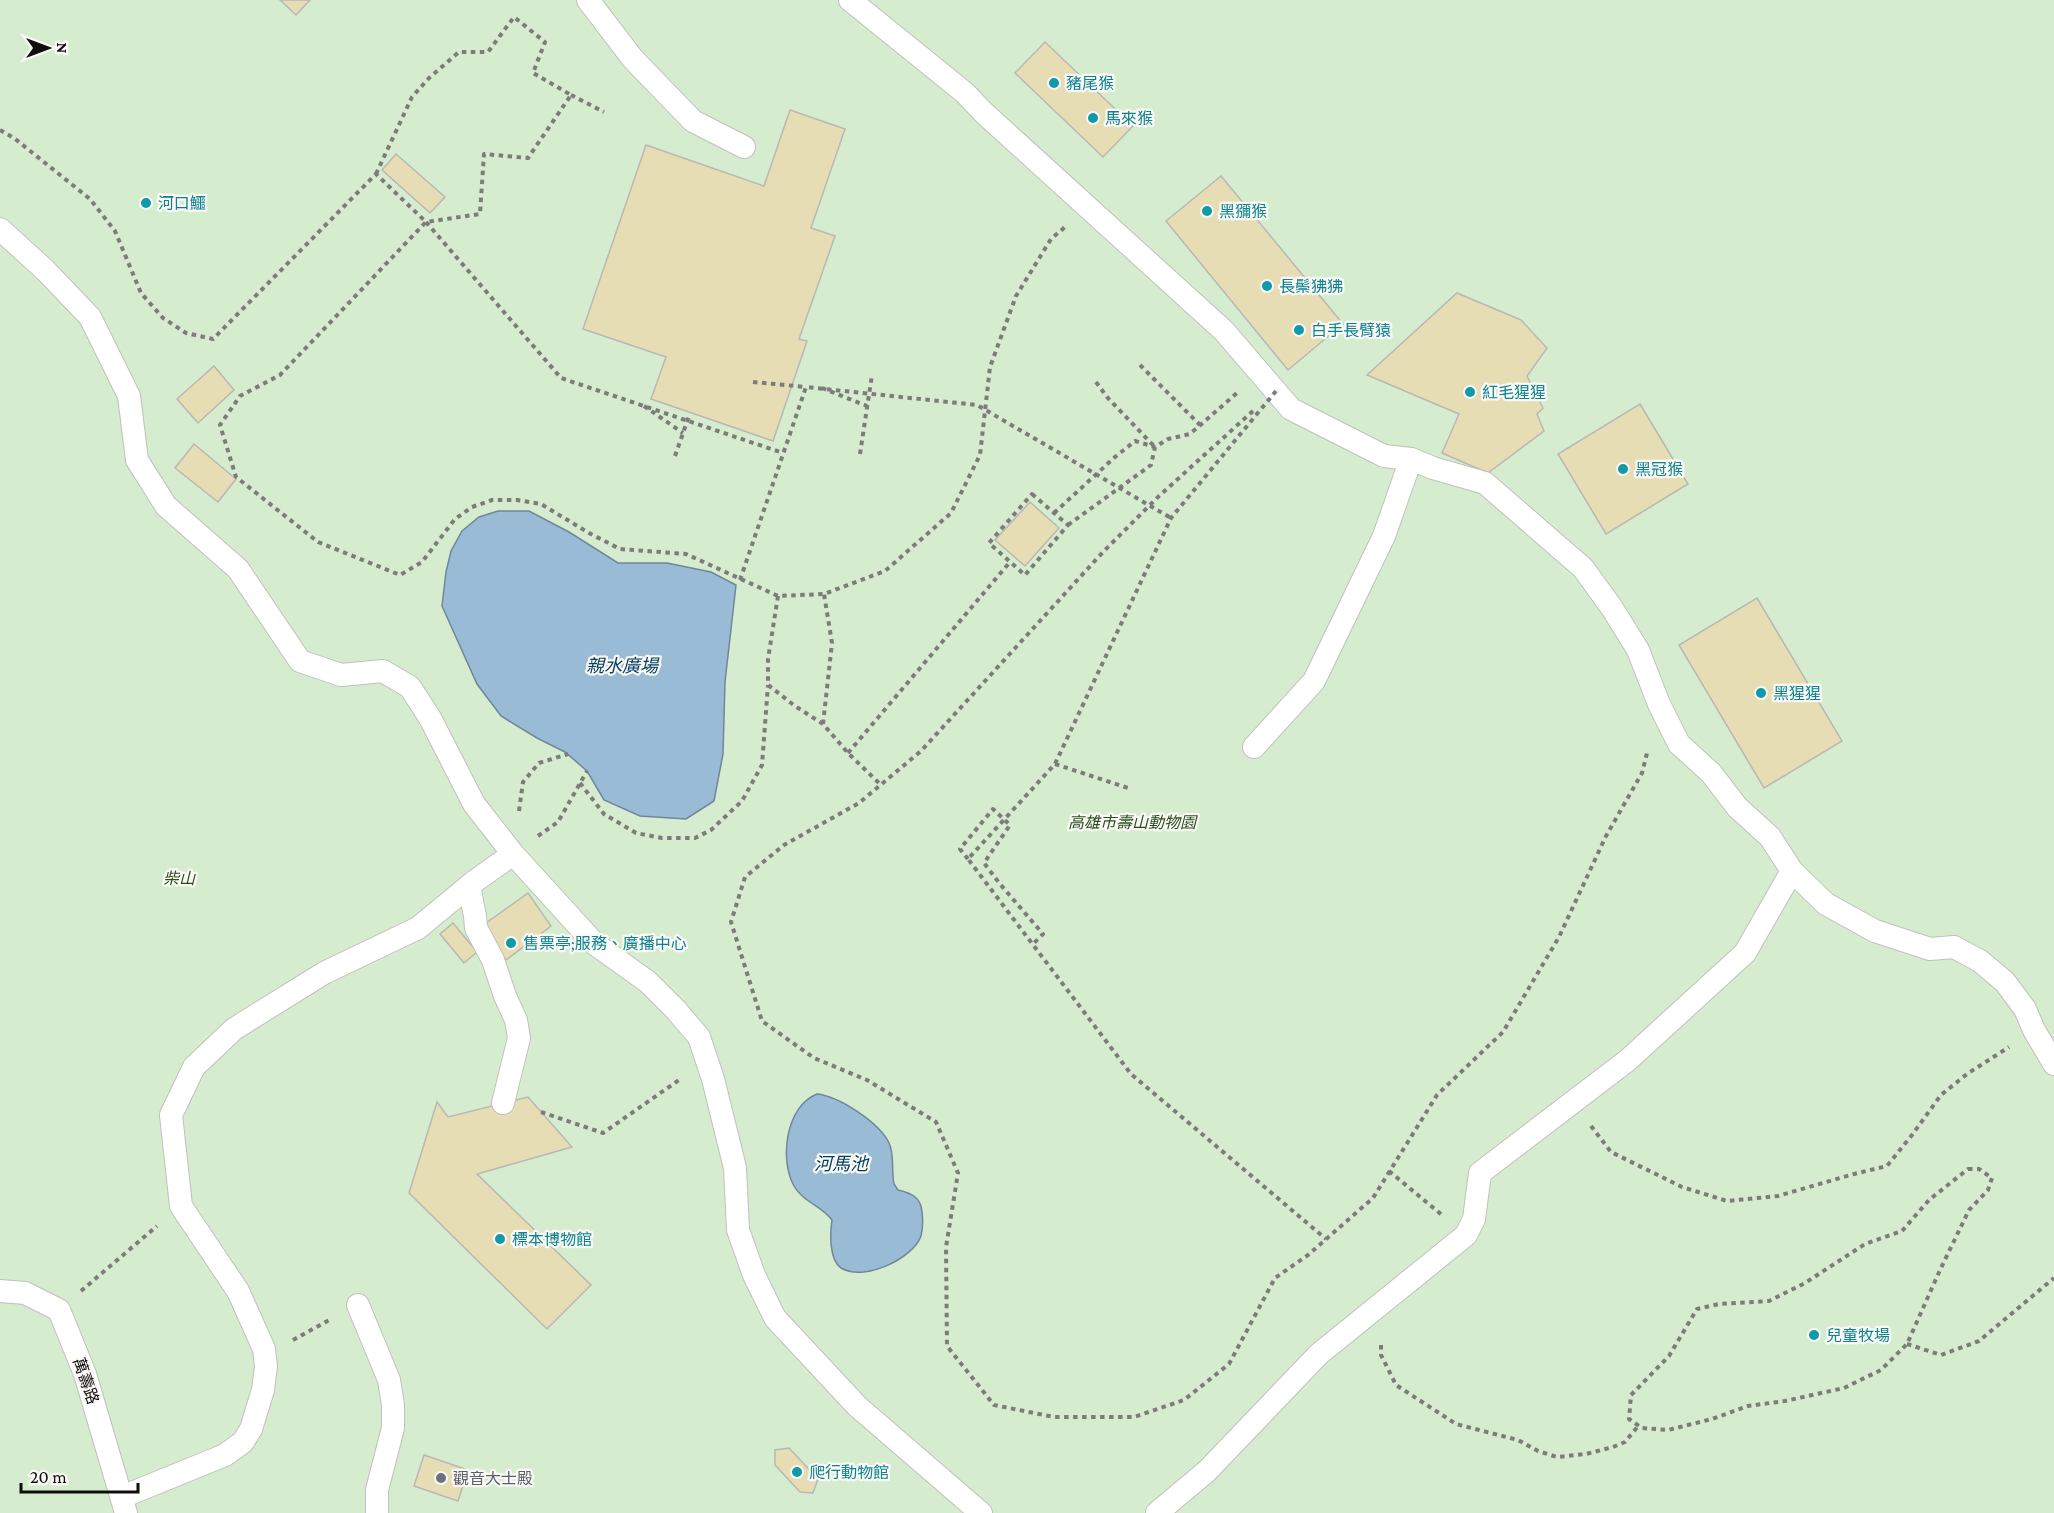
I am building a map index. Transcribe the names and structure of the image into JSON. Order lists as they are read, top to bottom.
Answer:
{
  "streets": {
    "lane": ["萬壽路"]
  },
  "water": ["親水廣場", "河馬池"],
  "parks": ["高雄市壽山動物園", "柴山"],
  "places": [
    "豬尾猴",
    "馬來猴",
    "河口鱷",
    "黑獼猴",
    "長鬃狒狒",
    "白手長臂猿",
    "紅毛猩猩",
    "黑冠猴",
    "黑猩猩",
    "售票亭;服務、廣播中心",
    "標本博物館",
    "兒童牧場",
    "爬行動物館",
    "觀音大士殿"
  ],
  "scale_bar": "20 m",
  "north": "right"
}
